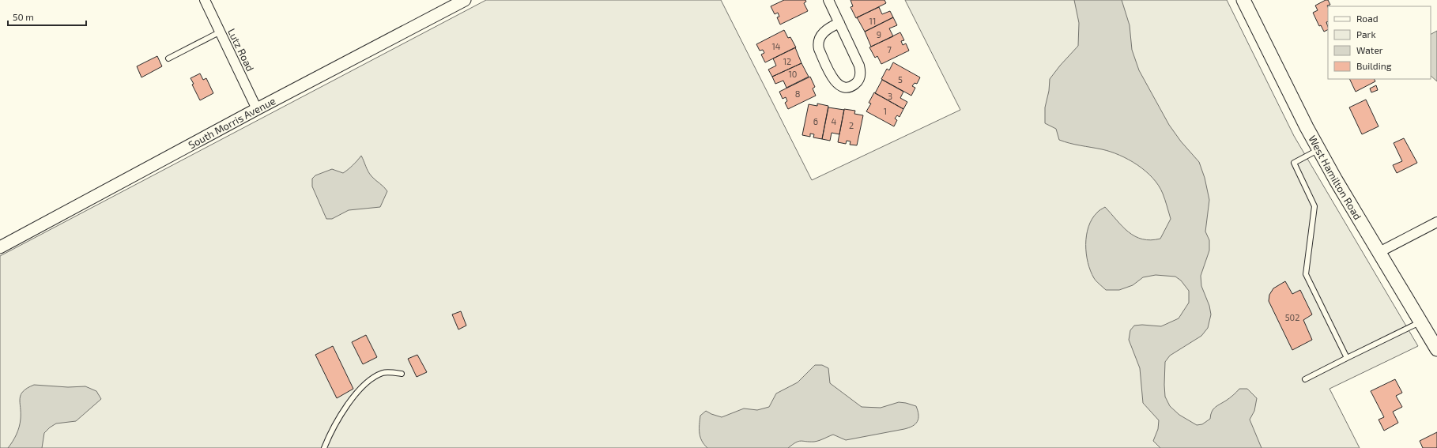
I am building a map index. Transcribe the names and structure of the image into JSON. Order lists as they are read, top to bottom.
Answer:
{
  "streets": {
    "main road": ["West Hamilton Road"],
    "street": ["Lutz Road", "South Morris Avenue"]
  },
  "crossings": [
    ["Lutz Road", "South Morris Avenue"]
  ],
  "house_numbers": [
    "11",
    "9",
    "14",
    "7",
    "12",
    "10",
    "5",
    "8",
    "3",
    "1",
    "6",
    "4",
    "2",
    "502"
  ],
  "legend": [
    "Road",
    "Park",
    "Water",
    "Building"
  ],
  "scale_bar": "50 m"
}
